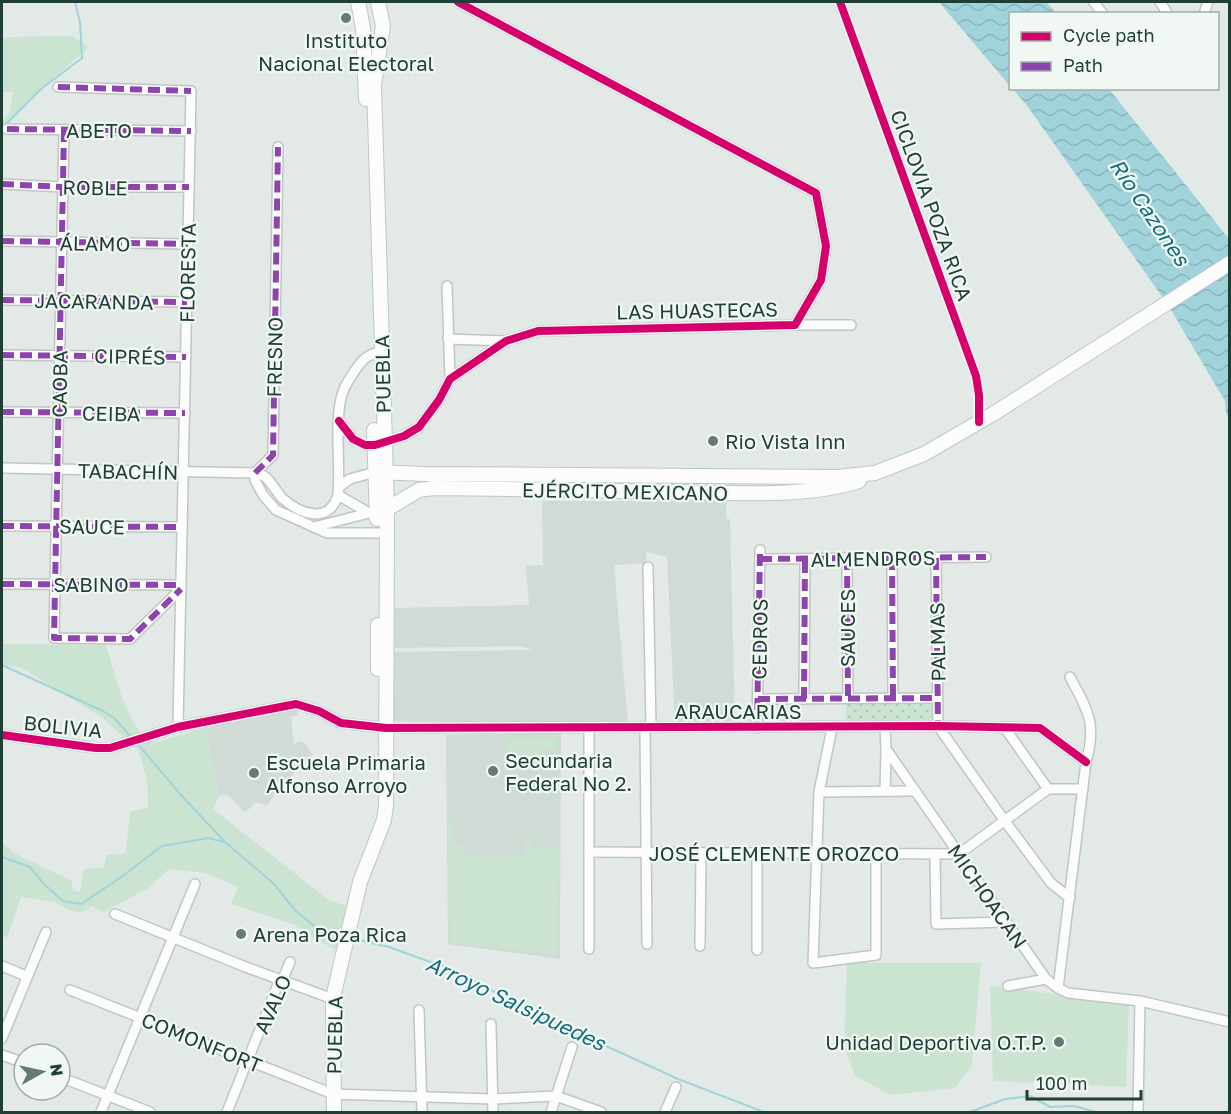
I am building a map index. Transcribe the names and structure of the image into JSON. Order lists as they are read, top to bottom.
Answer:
{
  "streets": {
    "main road": ["PUEBLA", "EJÉRCITO MEXICANO"],
    "street": [
      "ABETO",
      "ROBLE",
      "ÁLAMO",
      "FLORESTA",
      "JACARANDA",
      "LAS HUASTECAS",
      "CIPRÉS",
      "FRESNO",
      "CAOBA",
      "CEIBA",
      "TABACHÍN",
      "SAUCE",
      "ALMENDROS",
      "SABINO",
      "SAUCES",
      "CEDROS",
      "PALMAS",
      "ARAUCARIAS",
      "BOLIVIA",
      "JOSÉ CLEMENTE OROZCO",
      "MICHOACAN",
      "AVALO",
      "COMONFORT"
    ],
    "cycle path": ["CICLOVIA POZA RICA"]
  },
  "crossings": [
    ["ABETO", "FLORESTA"],
    ["ABETO", "CAOBA"],
    ["ROBLE", "FLORESTA"],
    ["ROBLE", "CAOBA"],
    ["ÁLAMO", "FLORESTA"],
    ["ÁLAMO", "CAOBA"],
    ["FLORESTA", "JACARANDA"],
    ["FLORESTA", "CIPRÉS"],
    ["FLORESTA", "CAOBA"],
    ["FLORESTA", "CEIBA"],
    ["FLORESTA", "TABACHÍN"],
    ["FLORESTA", "SAUCE"],
    ["FLORESTA", "SABINO"],
    ["FLORESTA", "ARAUCARIAS"],
    ["FLORESTA", "BOLIVIA"],
    ["JACARANDA", "CAOBA"],
    ["LAS HUASTECAS", "PUEBLA"],
    ["CIPRÉS", "CAOBA"],
    ["FRESNO", "TABACHÍN"],
    ["PUEBLA", "EJÉRCITO MEXICANO"],
    ["PUEBLA", "ARAUCARIAS"],
    ["PUEBLA", "COMONFORT"],
    ["CAOBA", "CEIBA"],
    ["CAOBA", "TABACHÍN"],
    ["CAOBA", "SAUCE"],
    ["CAOBA", "SABINO"],
    ["ALMENDROS", "SAUCES"],
    ["ALMENDROS", "CEDROS"],
    ["ALMENDROS", "PALMAS"],
    ["CEDROS", "ARAUCARIAS"],
    ["PALMAS", "ARAUCARIAS"],
    ["ARAUCARIAS", "BOLIVIA"],
    ["JOSÉ CLEMENTE OROZCO", "MICHOACAN"],
    ["AVALO", "COMONFORT"]
  ],
  "water": ["Río Cazones", "Arroyo Salsipuedes"],
  "places": [
    "Instituto Nacional Electoral",
    "Rio Vista Inn",
    "Secundaria Federal No 2.",
    "Escuela Primaria Alfonso Arroyo",
    "Arena Poza Rica",
    "Unidad Deportiva O.T.P."
  ],
  "legend": ["Cycle path", "Path"],
  "scale_bar": "100 m",
  "north": "right"
}
